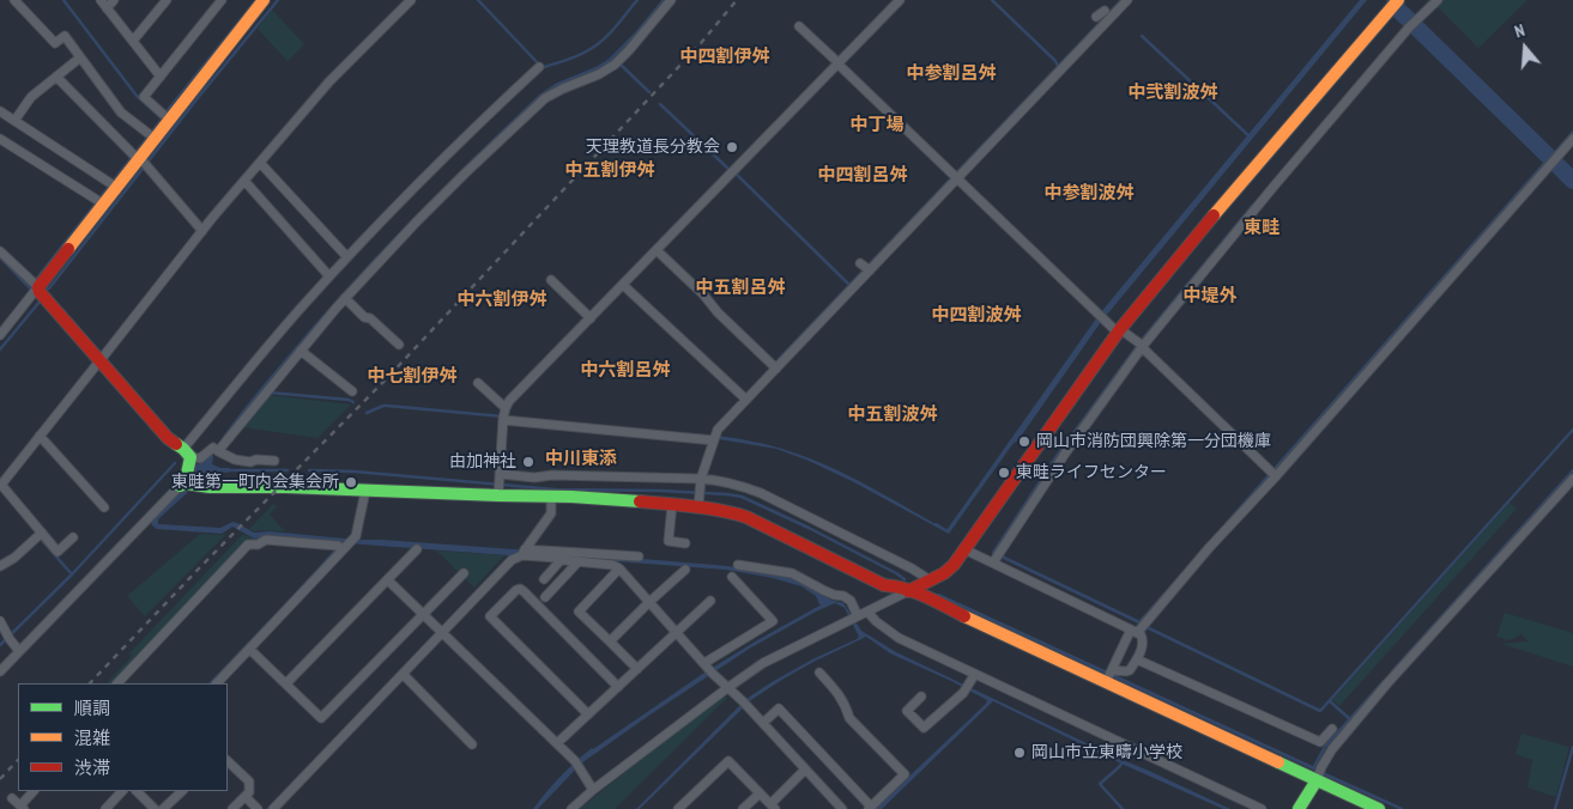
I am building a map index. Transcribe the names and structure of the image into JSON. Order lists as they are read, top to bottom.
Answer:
{
  "districts": [
    "中四割伊舛",
    "中参割呂舛",
    "中弐割波舛",
    "中丁場",
    "中五割伊舛",
    "中四割呂舛",
    "中参割波舛",
    "東畦",
    "中五割呂舛",
    "中堤外",
    "中六割伊舛",
    "中四割波舛",
    "中六割呂舛",
    "中七割伊舛",
    "中五割波舛",
    "中川東添"
  ],
  "places": [
    "天理教道長分教会",
    "岡山市消防団興除第一分団機庫",
    "由加神社",
    "東畦ライフセンター",
    "東畦第一町内会集会所",
    "岡山市立東疇小学校"
  ],
  "legend": ["順調", "混雑", "渋滞"],
  "north": "top"
}
